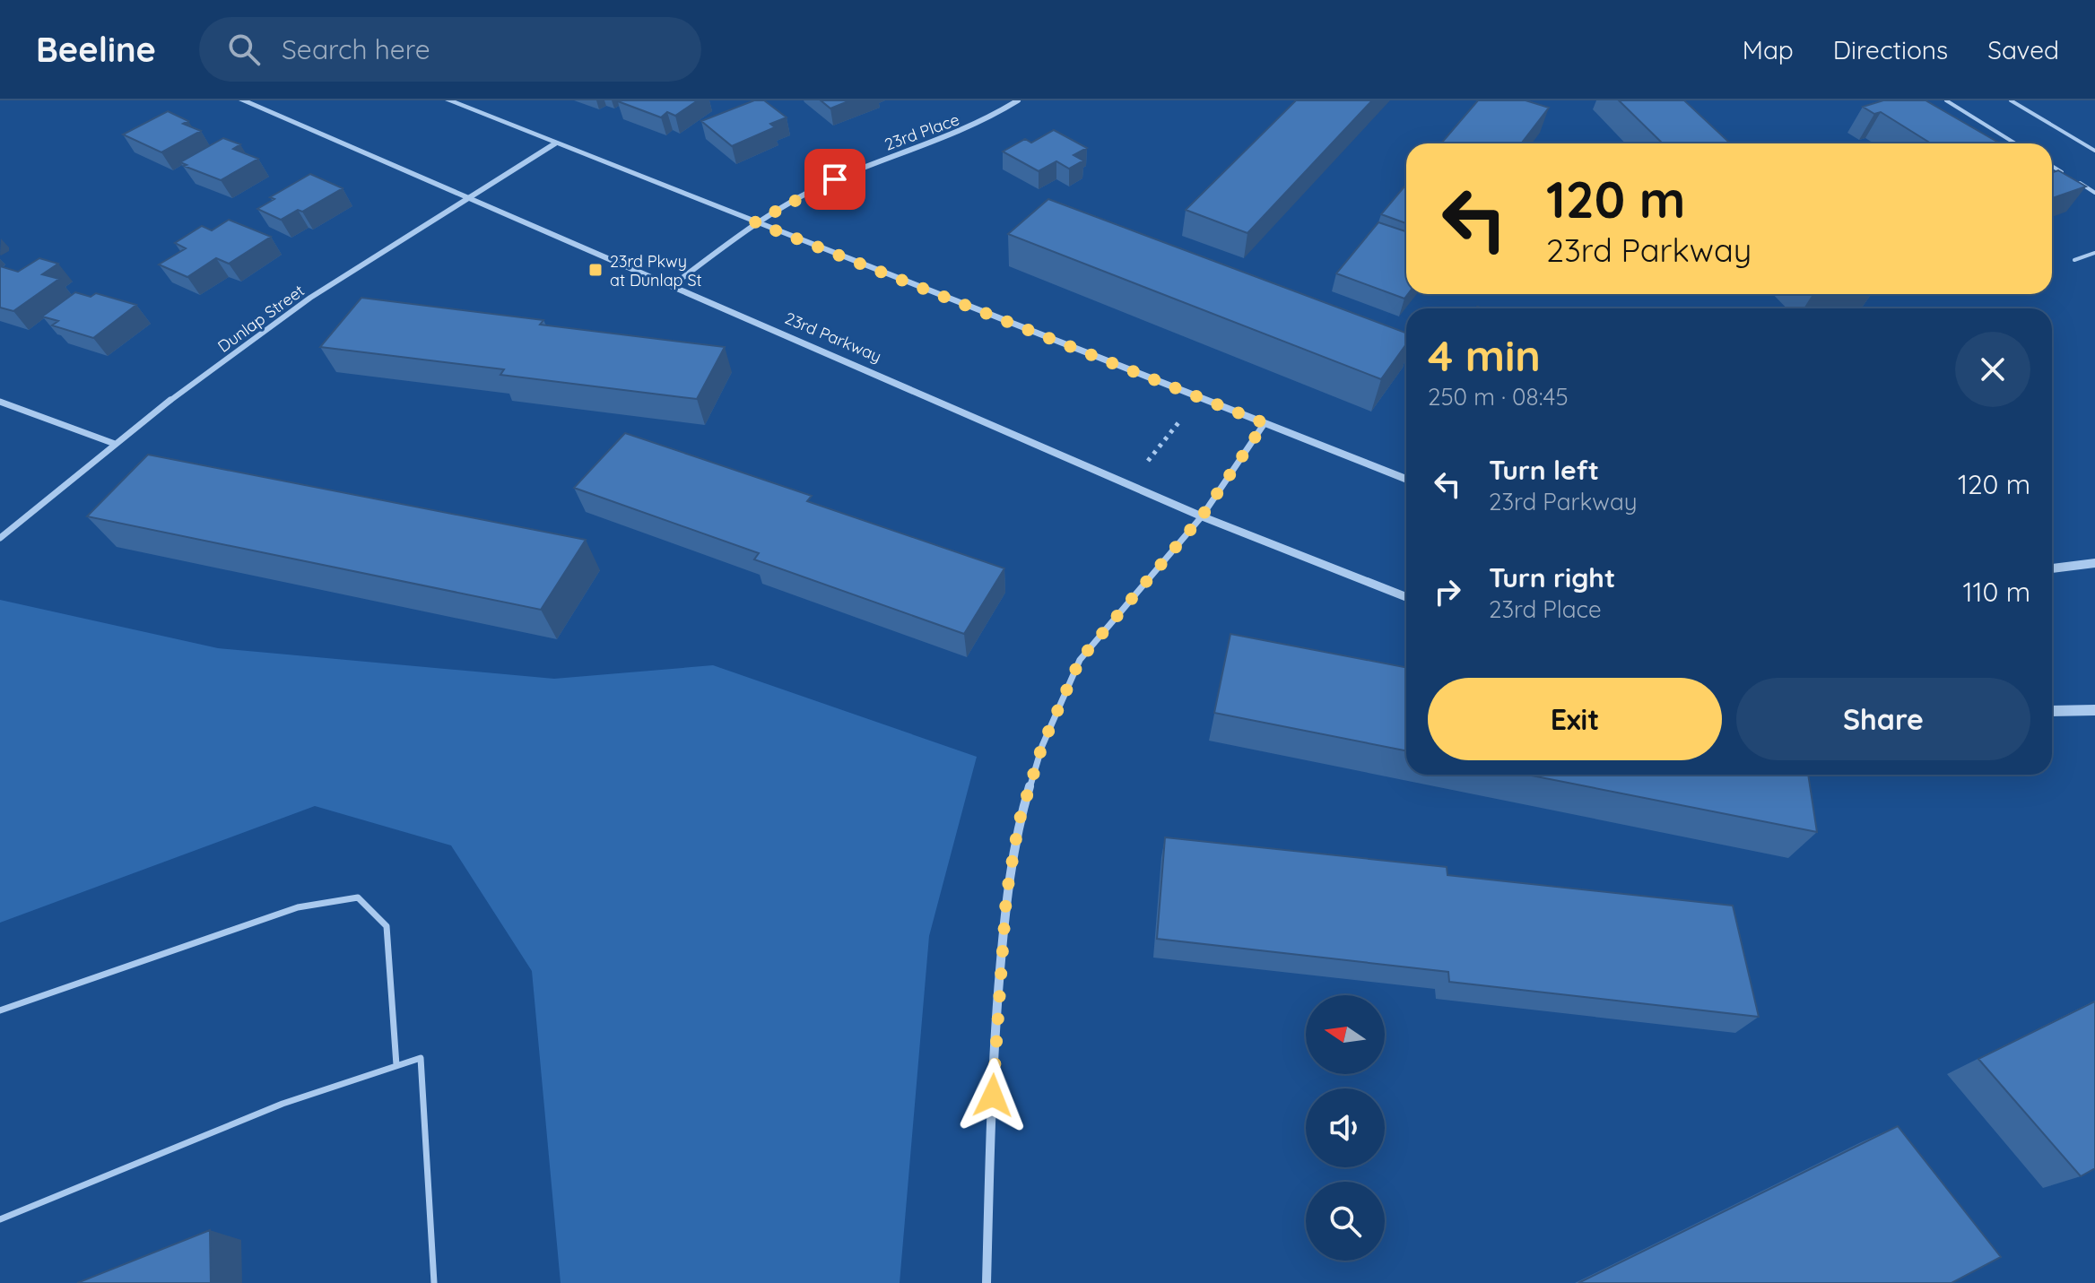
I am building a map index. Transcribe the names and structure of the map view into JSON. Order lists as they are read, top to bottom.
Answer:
{
  "streets": {
    "street": ["23rd Place", "Dunlap Street", "23rd Parkway"]
  },
  "crossings": [
    ["23rd Place", "23rd Parkway"],
    ["Dunlap Street", "23rd Parkway"]
  ],
  "places": {
    "transit": ["23rd Pkwy at Dunlap St"]
  },
  "north": "left",
  "page": {
    "header": "Beeline",
    "search": "Search here",
    "nav": ["Map", "Directions", "Saved"],
    "turn": ["120 m", "23rd Parkway"],
    "heading": ["4 min", "250 m · 08:45"],
    "list": [
      {
        "name": "Turn left",
        "note": "23rd Parkway",
        "value": "120 m"
      },
      {
        "name": "Turn right",
        "note": "23rd Place",
        "value": "110 m"
      }
    ],
    "buttons": ["Exit", "Share"]
  }
}
